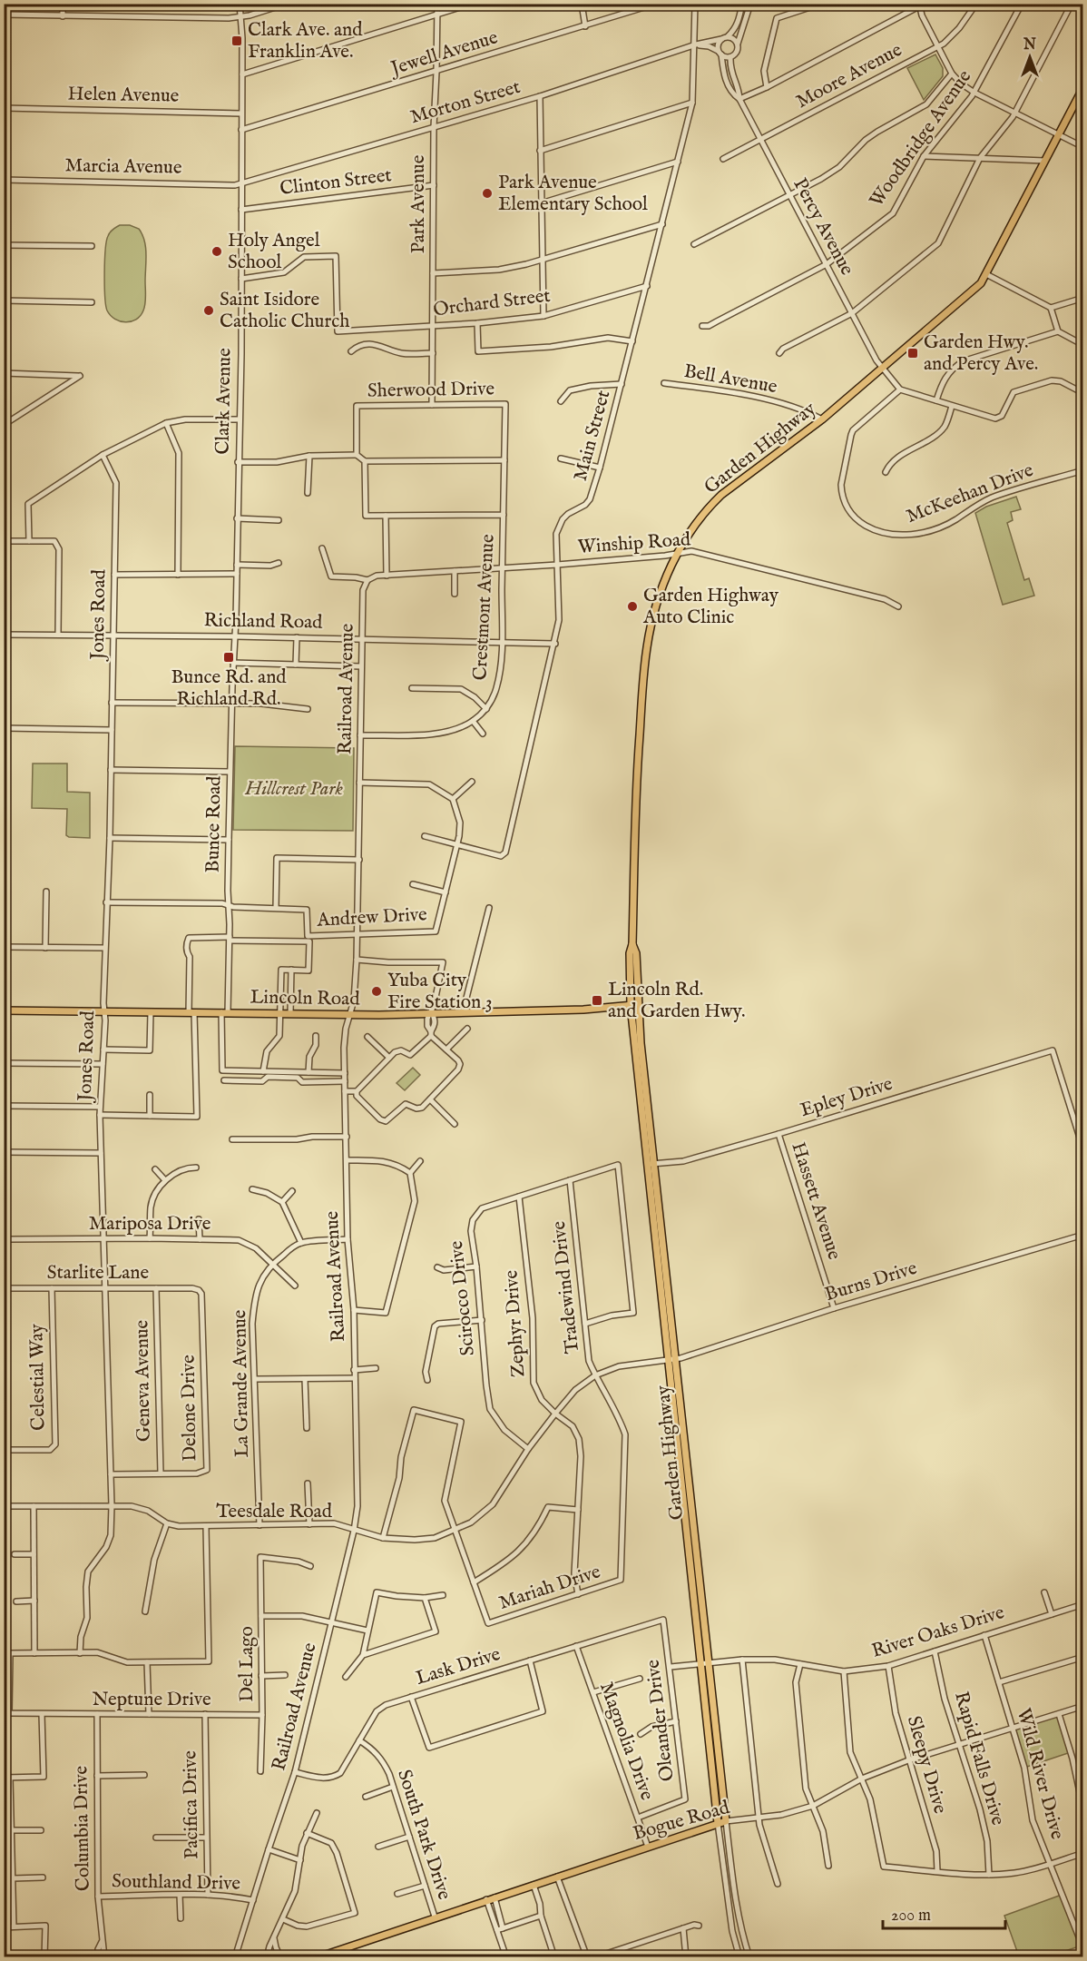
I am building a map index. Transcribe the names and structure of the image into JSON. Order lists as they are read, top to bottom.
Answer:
{
  "streets": {
    "main road": ["Garden Highway", "Lincoln Road", "Bogue Road"],
    "street": [
      "Jewell Avenue",
      "Moore Avenue",
      "Helen Avenue",
      "Morton Street",
      "Woodbridge Avenue",
      "Marcia Avenue",
      "Clinton Street",
      "Park Avenue",
      "Percy Avenue",
      "Orchard Street",
      "Bell Avenue",
      "Sherwood Drive",
      "Clark Avenue",
      "Main Street",
      "McKeehan Drive",
      "Winship Road",
      "Crestmont Avenue",
      "Jones Road",
      "Richland Road",
      "Railroad Avenue",
      "Bunce Road",
      "Andrew Drive",
      "Epley Drive",
      "Hassett Avenue",
      "Mariposa Drive",
      "Starlite Lane",
      "Burns Drive",
      "Tradewind Drive",
      "Scirocco Drive",
      "Zephyr Drive",
      "Celestial Way",
      "Geneva Avenue",
      "La Grande Avenue",
      "Delone Drive",
      "Teesdale Road",
      "Mariah Drive",
      "River Oaks Drive",
      "Del Lago",
      "Lask Drive",
      "Neptune Drive",
      "Oleander Drive",
      "Magnolia Drive",
      "Rapid Falls Drive",
      "Sleepy Drive",
      "Wild River Drive",
      "Pacifica Drive",
      "Columbia Drive",
      "South Park Drive",
      "Southland Drive"
    ]
  },
  "crossings": [
    ["Jewell Avenue", "Park Avenue"],
    ["Jewell Avenue", "Clark Avenue"],
    ["Moore Avenue", "Percy Avenue"],
    ["Helen Avenue", "Clark Avenue"],
    ["Morton Street", "Marcia Avenue"],
    ["Morton Street", "Park Avenue"],
    ["Morton Street", "Percy Avenue"],
    ["Morton Street", "Clark Avenue"],
    ["Morton Street", "Main Street"],
    ["Woodbridge Avenue", "Percy Avenue"],
    ["Marcia Avenue", "Clark Avenue"],
    ["Clinton Street", "Park Avenue"],
    ["Clinton Street", "Clark Avenue"],
    ["Park Avenue", "Orchard Street"],
    ["Park Avenue", "Sherwood Drive"],
    ["Percy Avenue", "Garden Highway"],
    ["Percy Avenue", "McKeehan Drive"],
    ["Orchard Street", "Clark Avenue"],
    ["Orchard Street", "Main Street"],
    ["Bell Avenue", "Garden Highway"],
    ["Sherwood Drive", "Crestmont Avenue"],
    ["Clark Avenue", "Richland Road"],
    ["Clark Avenue", "Bunce Road"],
    ["Main Street", "Winship Road"],
    ["Main Street", "Richland Road"],
    ["Main Street", "Andrew Drive"],
    ["Garden Highway", "Winship Road"],
    ["Garden Highway", "Lincoln Road"],
    ["Garden Highway", "Epley Drive"],
    ["Garden Highway", "Burns Drive"],
    ["Garden Highway", "Teesdale Road"],
    ["Garden Highway", "River Oaks Drive"],
    ["Garden Highway", "Bogue Road"],
    ["Winship Road", "Crestmont Avenue"],
    ["Winship Road", "Railroad Avenue"],
    ["Crestmont Avenue", "Richland Road"],
    ["Crestmont Avenue", "Railroad Avenue"],
    ["Jones Road", "Richland Road"],
    ["Jones Road", "Lincoln Road"],
    ["Jones Road", "Mariposa Drive"],
    ["Jones Road", "Starlite Lane"],
    ["Jones Road", "Delone Drive"],
    ["Jones Road", "Teesdale Road"],
    ["Richland Road", "Railroad Avenue"],
    ["Richland Road", "Bunce Road"],
    ["Railroad Avenue", "Andrew Drive"],
    ["Railroad Avenue", "Lincoln Road"],
    ["Railroad Avenue", "Teesdale Road"],
    ["Railroad Avenue", "Lask Drive"],
    ["Railroad Avenue", "Southland Drive"],
    ["Bunce Road", "Lincoln Road"],
    ["Epley Drive", "Hassett Avenue"],
    ["Hassett Avenue", "Burns Drive"],
    ["Mariposa Drive", "La Grande Avenue"],
    ["Starlite Lane", "Celestial Way"],
    ["Starlite Lane", "Geneva Avenue"],
    ["Starlite Lane", "Delone Drive"],
    ["Burns Drive", "Teesdale Road"],
    ["Tradewind Drive", "Scirocco Drive"],
    ["Tradewind Drive", "Teesdale Road"],
    ["Tradewind Drive", "Mariah Drive"],
    ["Scirocco Drive", "Zephyr Drive"],
    ["Scirocco Drive", "Teesdale Road"],
    ["Zephyr Drive", "Teesdale Road"],
    ["Zephyr Drive", "Mariah Drive"],
    ["Geneva Avenue", "Delone Drive"],
    ["La Grande Avenue", "Teesdale Road"],
    ["River Oaks Drive", "Oleander Drive"],
    ["River Oaks Drive", "Rapid Falls Drive"],
    ["River Oaks Drive", "Sleepy Drive"],
    ["River Oaks Drive", "Wild River Drive"],
    ["Del Lago", "Neptune Drive"],
    ["Lask Drive", "Oleander Drive"],
    ["Lask Drive", "Magnolia Drive"],
    ["Lask Drive", "South Park Drive"],
    ["Neptune Drive", "Pacifica Drive"],
    ["Neptune Drive", "Columbia Drive"],
    ["Oleander Drive", "Magnolia Drive"],
    ["Magnolia Drive", "Bogue Road"],
    ["Rapid Falls Drive", "Bogue Road"],
    ["Sleepy Drive", "Bogue Road"],
    ["Wild River Drive", "Bogue Road"],
    ["Pacifica Drive", "Southland Drive"],
    ["Bogue Road", "South Park Drive"],
    ["Columbia Drive", "Southland Drive"]
  ],
  "parks": ["Hillcrest Park"],
  "places": {
    "transit": [
      "Clark Ave. and Franklin Ave.",
      "Garden Hwy. and Percy Ave.",
      "Bunce Rd. and Richland Rd.",
      "Lincoln Rd. and Garden Hwy."
    ],
    "other": [
      "Park Avenue Elementary School",
      "Holy Angel School",
      "Saint Isidore Catholic Church",
      "Garden Highway Auto Clinic",
      "Yuba City Fire Station 3"
    ]
  },
  "scale_bar": "200 m",
  "north": "top"
}
